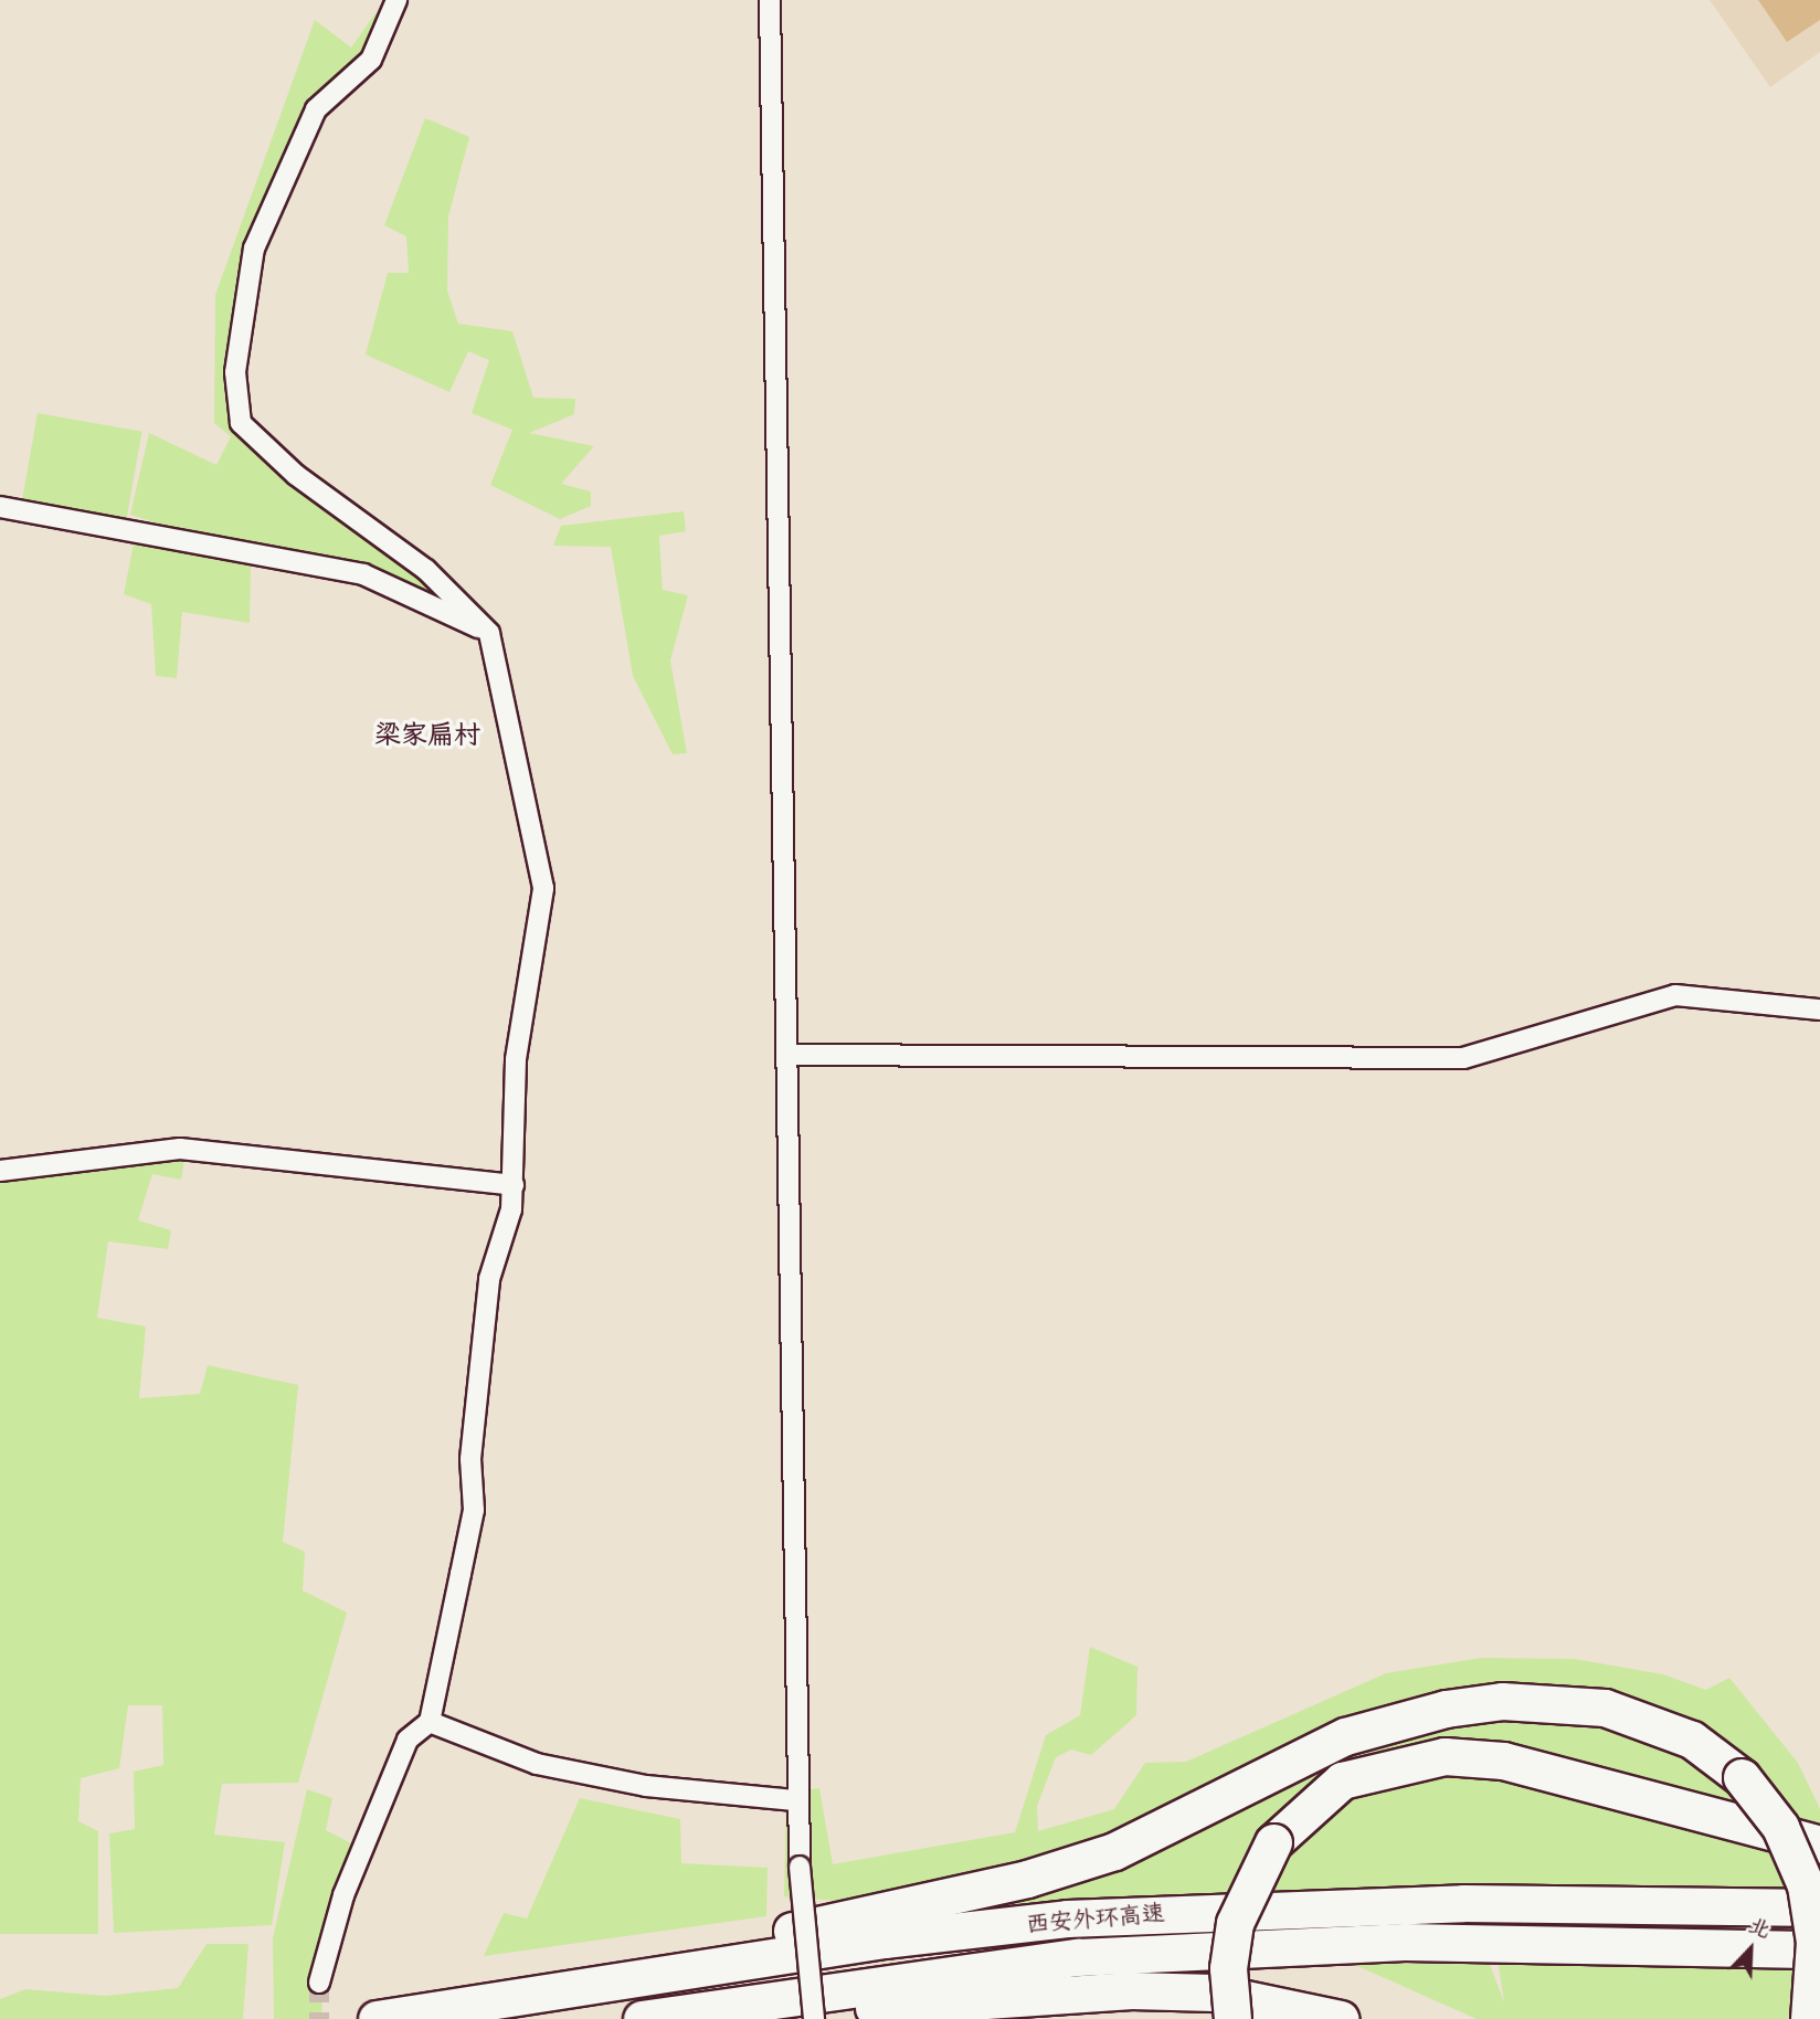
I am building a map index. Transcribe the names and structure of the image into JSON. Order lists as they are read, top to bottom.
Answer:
{
  "streets": {
    "highway": ["西安外环高速"]
  },
  "districts": ["梁家扁村"],
  "north": "top right"
}
